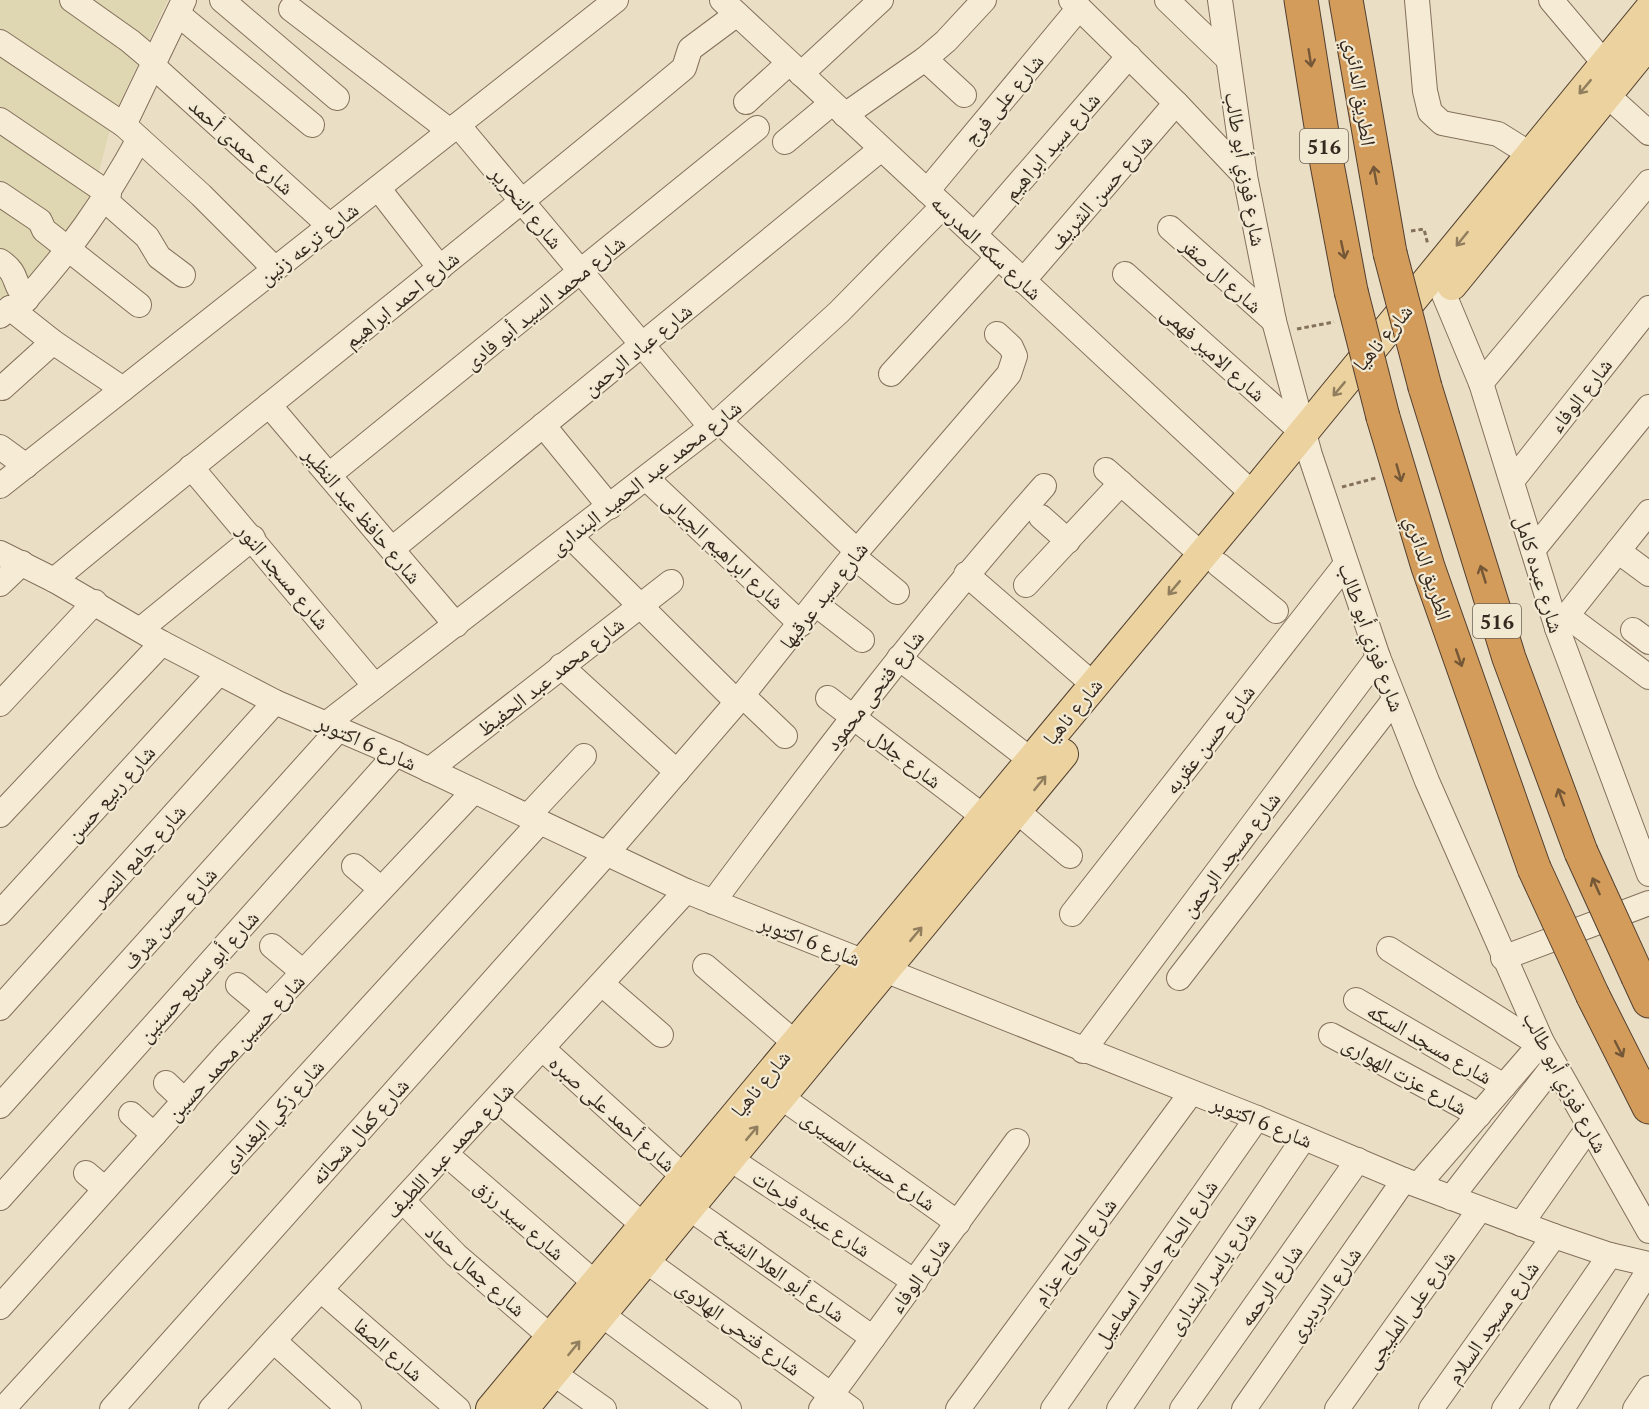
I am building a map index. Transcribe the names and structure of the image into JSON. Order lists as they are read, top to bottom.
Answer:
{
  "streets": {
    "highway": ["الطريق الدائري", "516"],
    "main road": ["شارع ناهيا"],
    "street": [
      "شارع على فرج",
      "شارع حمدى أحمد",
      "شارع سيد ابراهيم",
      "شارع فوزي أبو طالب",
      "شارع حسن الشريف",
      "شارع التحرير",
      "شارع ترعه زنين",
      "شارع سكه المدرسه",
      "شارع ال صقر",
      "شارع احمد ابراهيم",
      "شارع محمد السيد أبو فادى",
      "شارع عباد الرحمن",
      "شارع الامير فهمى",
      "شارع الوفاء",
      "شارع محمد عبد الحميد البندارى",
      "شارع حافظ عبد النظير",
      "شارع ابراهيم الجبالى",
      "شارع عبده كامل",
      "شارع مسجد النور",
      "شارع سيد عرقبها",
      "شارع محمد عبد الحفيظ",
      "شارع فتحى محمود",
      "شارع حسن عقربه",
      "شارع 6 اكتوبر",
      "شارع جلال",
      "شارع ربيع حسن",
      "شارع مسجد الرحمن",
      "شارع جامع النصر",
      "شارع حسن شرف",
      "شارع أبو سريع حسنين",
      "شارع مسجد السكه",
      "شارع حسين محمد حسين",
      "شارع عزت الهوارى",
      "شارع أحمد على صبره",
      "شارع زكي البغدادى",
      "شارع كمال شحاته",
      "شارع محمد عبد اللطيف",
      "شارع حسين المسيرى",
      "شارع عبده فرحات",
      "شارع سيد رزق",
      "شارع الحاج عزام",
      "شارع الحاج حامد اسماعيل",
      "شارع جمال حماد",
      "شارع أبو العلا الشيخ",
      "شارع ياسر البندارى",
      "شارع الرحمه",
      "شارع الدرديرى",
      "شارع على المليجى",
      "شارع مسجد السلام",
      "شارع فتحى الهلاوى",
      "شارع الصفا"
    ]
  },
  "crossings": [
    ["شارع على فرج", "شارع سكه المدرسه"],
    ["شارع على فرج", "شارع محمد عبد الحميد البندارى"],
    ["شارع حمدى أحمد", "شارع ترعه زنين"],
    ["شارع سيد ابراهيم", "شارع سكه المدرسه"],
    ["شارع فوزي أبو طالب", "شارع ال صقر"],
    ["شارع فوزي أبو طالب", "شارع ناهيا"],
    ["شارع فوزي أبو طالب", "شارع الامير فهمى"],
    ["شارع فوزي أبو طالب", "شارع حسن عقربه"],
    ["شارع فوزي أبو طالب", "شارع مسجد الرحمن"],
    ["شارع فوزي أبو طالب", "شارع الدرديرى"],
    ["شارع حسن الشريف", "شارع سكه المدرسه"],
    ["شارع التحرير", "شارع ترعه زنين"],
    ["شارع التحرير", "شارع احمد ابراهيم"],
    ["شارع التحرير", "شارع محمد السيد أبو فادى"],
    ["شارع التحرير", "شارع عباد الرحمن"],
    ["شارع التحرير", "شارع محمد عبد الحميد البندارى"],
    ["شارع التحرير", "شارع سيد عرقبها"],
    ["شارع سكه المدرسه", "شارع احمد ابراهيم"],
    ["شارع سكه المدرسه", "شارع ناهيا"],
    ["شارع سكه المدرسه", "شارع عباد الرحمن"],
    ["شارع سكه المدرسه", "شارع محمد عبد الحميد البندارى"],
    ["شارع احمد ابراهيم", "شارع حافظ عبد النظير"],
    ["شارع احمد ابراهيم", "شارع مسجد النور"],
    ["شارع احمد ابراهيم", "شارع 6 اكتوبر"],
    ["شارع محمد السيد أبو فادى", "شارع حافظ عبد النظير"],
    ["شارع ناهيا", "شارع الامير فهمى"],
    ["شارع ناهيا", "شارع عبده كامل"],
    ["شارع ناهيا", "شارع 6 اكتوبر"],
    ["شارع ناهيا", "شارع جلال"],
    ["شارع ناهيا", "شارع أحمد على صبره"],
    ["شارع ناهيا", "شارع حسين المسيرى"],
    ["شارع ناهيا", "شارع عبده فرحات"],
    ["شارع ناهيا", "شارع سيد رزق"],
    ["شارع ناهيا", "شارع جمال حماد"],
    ["شارع ناهيا", "شارع أبو العلا الشيخ"],
    ["شارع ناهيا", "شارع فتحى الهلاوى"],
    ["شارع عباد الرحمن", "شارع حافظ عبد النظير"],
    ["شارع الوفاء", "شارع عبده كامل"],
    ["شارع الوفاء", "شارع حسين المسيرى"],
    ["شارع الوفاء", "شارع عبده فرحات"],
    ["شارع الوفاء", "شارع أبو العلا الشيخ"],
    ["شارع الوفاء", "شارع فتحى الهلاوى"],
    ["شارع محمد عبد الحميد البندارى", "شارع حافظ عبد النظير"],
    ["شارع محمد عبد الحميد البندارى", "شارع ابراهيم الجبالى"],
    ["شارع محمد عبد الحميد البندارى", "شارع مسجد النور"],
    ["شارع محمد عبد الحميد البندارى", "شارع 6 اكتوبر"],
    ["شارع محمد عبد الحميد البندارى", "شارع حسن شرف"],
    ["شارع ابراهيم الجبالى", "شارع سيد عرقبها"],
    ["شارع سيد عرقبها", "شارع 6 اكتوبر"],
    ["شارع سيد عرقبها", "شارع كمال شحاته"],
    ["شارع محمد عبد الحفيظ", "شارع 6 اكتوبر"],
    ["شارع فتحى محمود", "شارع 6 اكتوبر"],
    ["شارع فتحى محمود", "شارع جلال"],
    ["شارع 6 اكتوبر", "شارع ربيع حسن"],
    ["شارع 6 اكتوبر", "شارع مسجد الرحمن"],
    ["شارع 6 اكتوبر", "شارع جامع النصر"],
    ["شارع 6 اكتوبر", "شارع حسن شرف"],
    ["شارع 6 اكتوبر", "شارع أبو سريع حسنين"],
    ["شارع 6 اكتوبر", "شارع حسين محمد حسين"],
    ["شارع 6 اكتوبر", "شارع زكي البغدادى"],
    ["شارع 6 اكتوبر", "شارع كمال شحاته"],
    ["شارع 6 اكتوبر", "شارع محمد عبد اللطيف"],
    ["شارع 6 اكتوبر", "شارع الحاج عزام"],
    ["شارع 6 اكتوبر", "شارع الحاج حامد اسماعيل"],
    ["شارع 6 اكتوبر", "شارع ياسر البندارى"],
    ["شارع 6 اكتوبر", "شارع الرحمه"],
    ["شارع 6 اكتوبر", "شارع الدرديرى"],
    ["شارع 6 اكتوبر", "شارع على المليجى"],
    ["شارع 6 اكتوبر", "شارع مسجد السلام"],
    ["شارع مسجد السكه", "شارع الدرديرى"],
    ["شارع عزت الهوارى", "شارع الدرديرى"],
    ["شارع أحمد على صبره", "شارع محمد عبد اللطيف"],
    ["شارع محمد عبد اللطيف", "شارع سيد رزق"],
    ["شارع محمد عبد اللطيف", "شارع جمال حماد"],
    ["شارع محمد عبد اللطيف", "شارع الصفا"]
  ]
}
